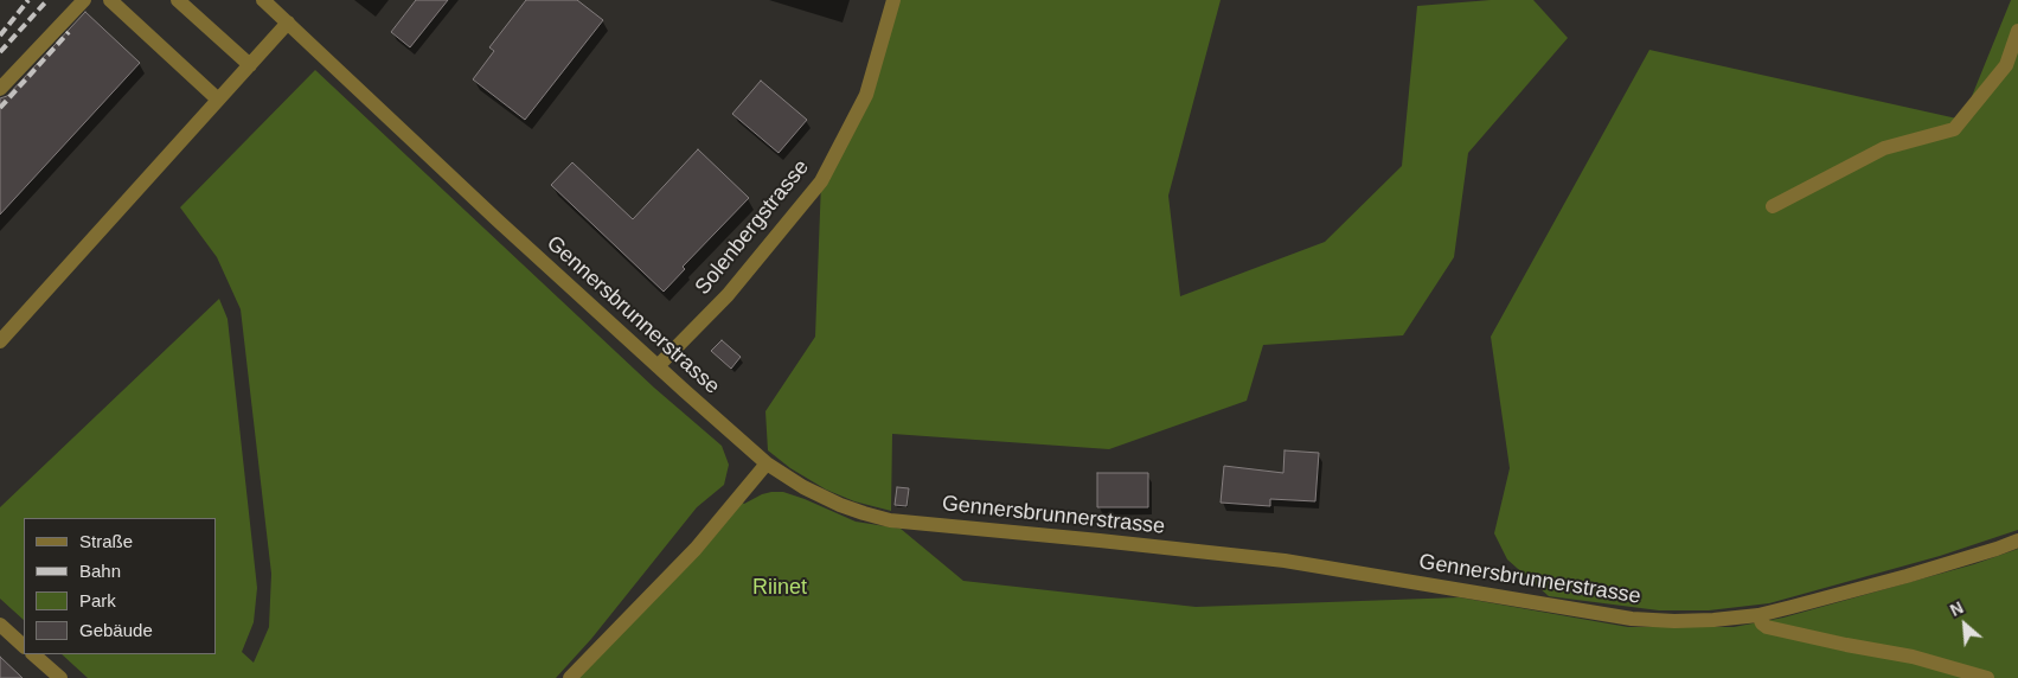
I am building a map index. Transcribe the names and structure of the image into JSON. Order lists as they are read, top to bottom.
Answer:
{
  "streets": {
    "street": ["Solenbergstrasse", "Gennersbrunnerstrasse"]
  },
  "crossings": [
    ["Solenbergstrasse", "Gennersbrunnerstrasse"]
  ],
  "parks": ["Riinet"],
  "legend": [
    "Straße",
    "Bahn",
    "Park",
    "Gebäude"
  ],
  "north": "top left"
}
